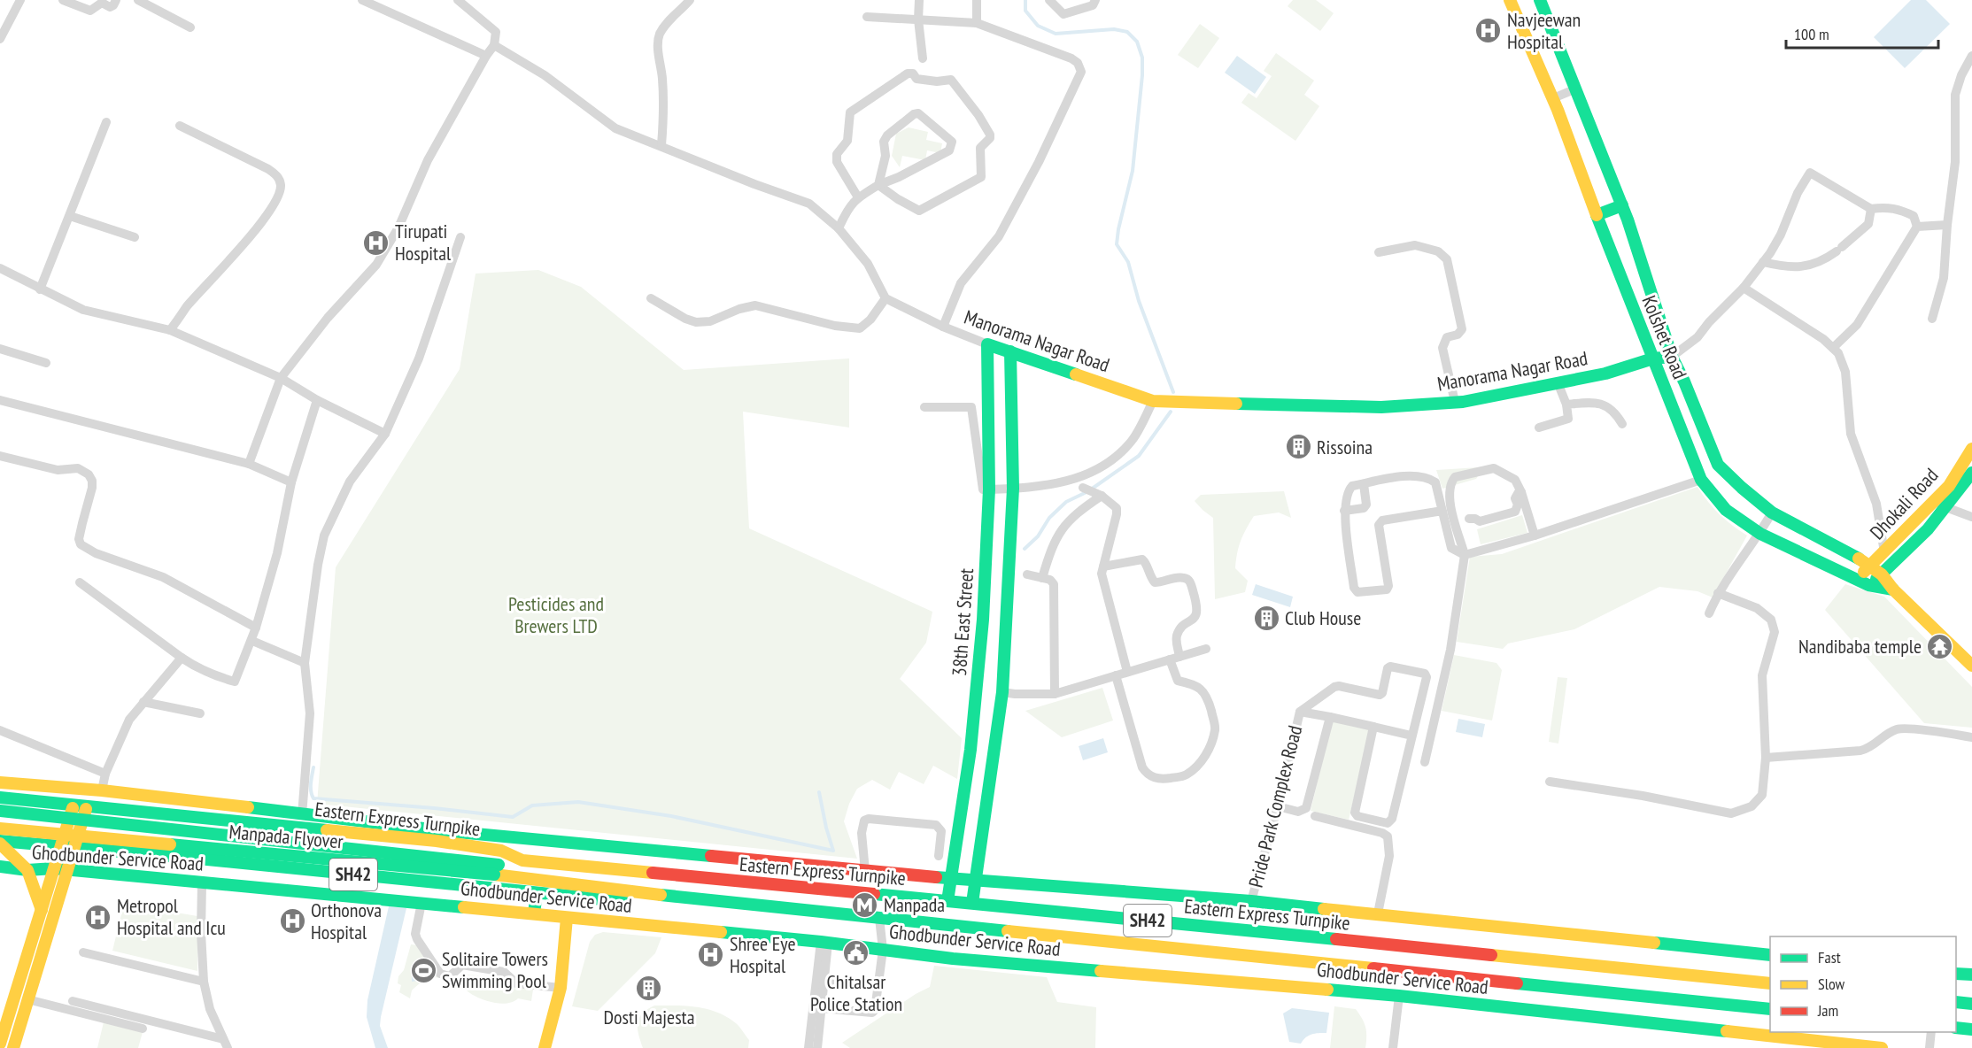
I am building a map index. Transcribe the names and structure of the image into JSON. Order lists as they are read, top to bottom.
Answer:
{
  "streets": {
    "street": [
      "Kolshet Road",
      "Manorama Nagar Road",
      "Dhokali Road",
      "38th East Street",
      "Pride Park Complex Road",
      "Eastern Express Turnpike",
      "Manpada Flyover",
      "Ghodbunder Service Road",
      "SH42"
    ]
  },
  "crossings": [
    ["Kolshet Road", "Manorama Nagar Road"],
    ["Kolshet Road", "Dhokali Road"],
    ["Manorama Nagar Road", "38th East Street"],
    ["38th East Street", "Eastern Express Turnpike"],
    ["Eastern Express Turnpike", "Manpada Flyover"]
  ],
  "parks": ["Pesticides and Brewers LTD"],
  "places": {
    "hospital": [
      "Navjeewan Hospital",
      "Tirupati Hospital",
      "Metropol Hospital and Icu",
      "Orthonova Hospital",
      "Shree Eye Hospital"
    ],
    "building": ["Rissoina", "Club House", "Dosti Majesta"],
    "temple": ["Nandibaba temple"],
    "metro station": ["Manpada"],
    "public building": ["Chitalsar Police Station"],
    "sports": ["Solitaire Towers Swimming Pool"]
  },
  "legend": ["Fast", "Slow", "Jam"],
  "scale_bar": "100 m"
}
